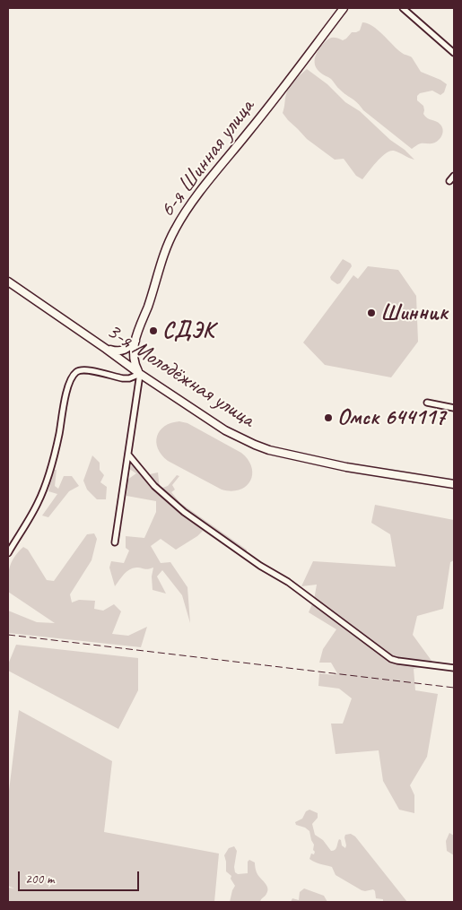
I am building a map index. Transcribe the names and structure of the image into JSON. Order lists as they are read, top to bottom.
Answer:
{
  "streets": {
    "main road": ["6-я Шинная улица", "3-я Молодёжная улица"]
  },
  "crossings": [
    ["6-я Шинная улица", "3-я Молодёжная улица"]
  ],
  "places": ["Шинник", "СДЭК", "Омск 644117"],
  "scale_bar": "200 m"
}
